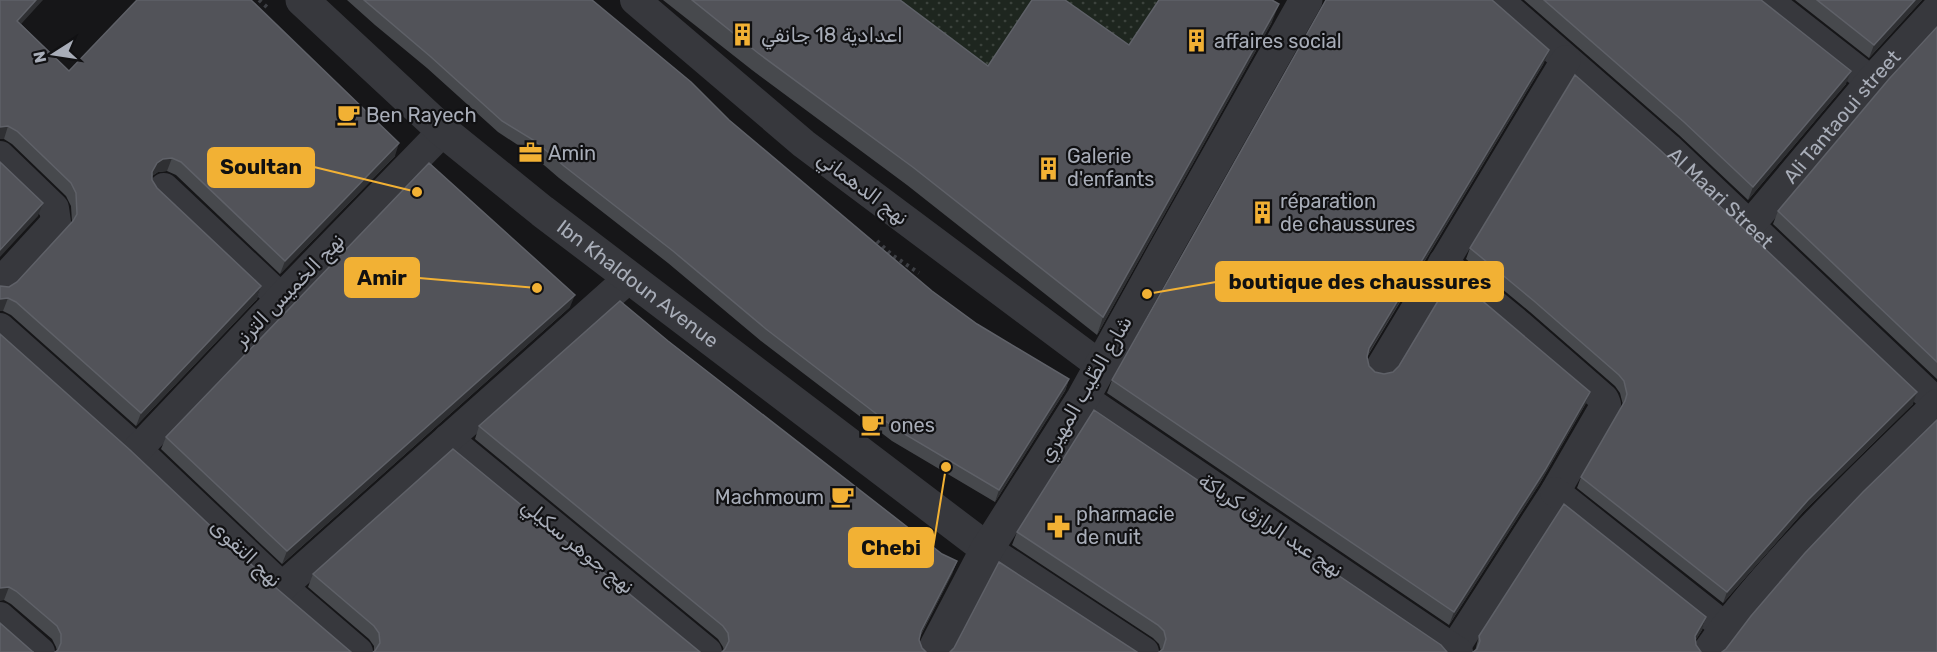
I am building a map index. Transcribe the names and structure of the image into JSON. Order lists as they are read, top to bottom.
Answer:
{
  "streets": {
    "street": [
      "Ali Tantaoui street",
      "نهج الدهماني",
      "Al Maari Street",
      "Ibn Khaldoun Avenue",
      "نهج الخميس الترنر",
      "شارع الطّيب المهيري",
      "نهج عبد الرازق كرباكة",
      "نهج جوهر سكيلي",
      "نهج التقوى"
    ]
  },
  "crossings": [
    ["Ali Tantaoui street", "Al Maari Street"],
    ["نهج الدهماني", "شارع الطّيب المهيري"],
    ["Ibn Khaldoun Avenue", "نهج الخميس الترنر"],
    ["Ibn Khaldoun Avenue", "شارع الطّيب المهيري"],
    ["نهج الخميس الترنر", "نهج التقوى"],
    ["شارع الطّيب المهيري", "نهج عبد الرازق كرباكة"]
  ],
  "places": {
    "building": [
      "اعدادية 18 جانفي",
      "affaires social",
      "Galerie d'enfants",
      "réparation de chaussures"
    ],
    "cafe": ["Ben Rayech", "ones", "Machmoum"],
    "office": ["Amin"],
    "other": [
      "Soultan",
      "Amir",
      "boutique des chaussures",
      "Chebi"
    ],
    "pharmacy": ["pharmacie de nuit"]
  },
  "north": "left"
}
